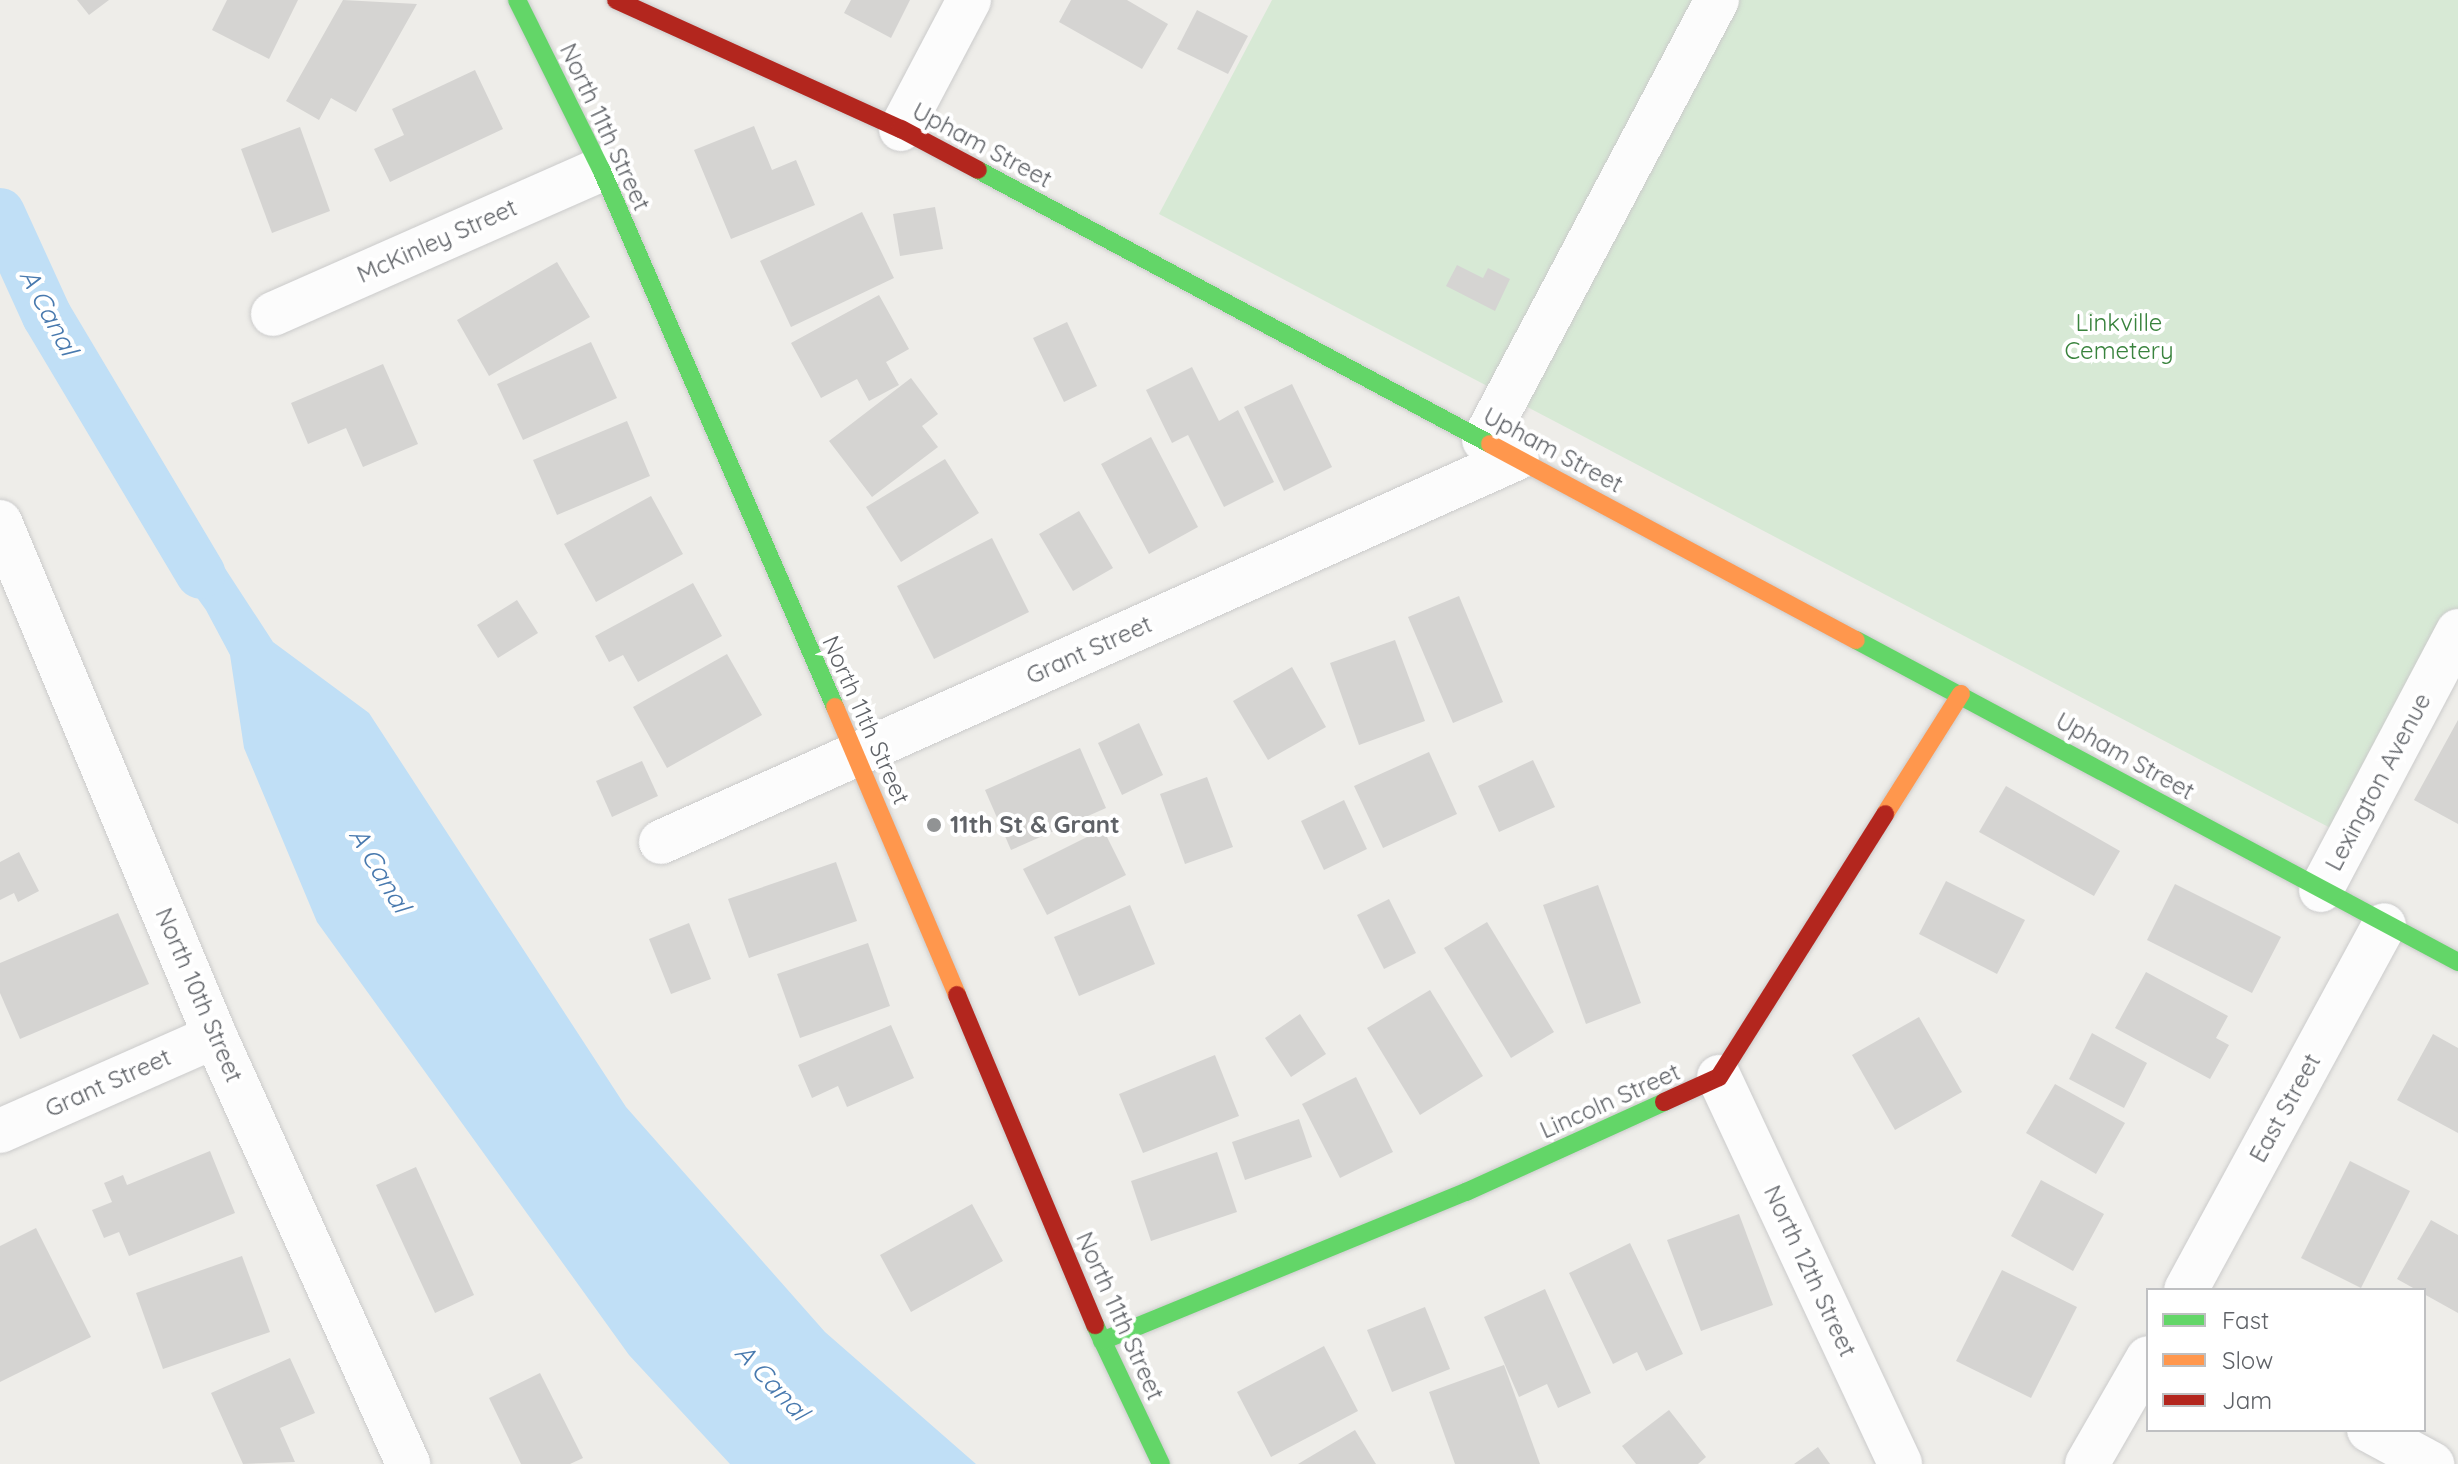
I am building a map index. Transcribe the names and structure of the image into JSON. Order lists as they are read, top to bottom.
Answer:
{
  "streets": {
    "street": [
      "North 11th Street",
      "Upham Street",
      "McKinley Street",
      "Grant Street",
      "Lexington Avenue",
      "North 10th Street",
      "Lincoln Street",
      "East Street",
      "North 12th Street"
    ]
  },
  "crossings": [
    ["North 11th Street", "McKinley Street"],
    ["North 11th Street", "Grant Street"],
    ["North 11th Street", "Lincoln Street"],
    ["Upham Street", "Grant Street"],
    ["Upham Street", "Lexington Avenue"],
    ["Upham Street", "Lincoln Street"],
    ["Upham Street", "East Street"],
    ["Grant Street", "North 10th Street"],
    ["Lincoln Street", "North 12th Street"]
  ],
  "water": ["A Canal"],
  "parks": ["Linkville Cemetery"],
  "places": ["11th St & Grant"],
  "legend": ["Fast", "Slow", "Jam"]
}
